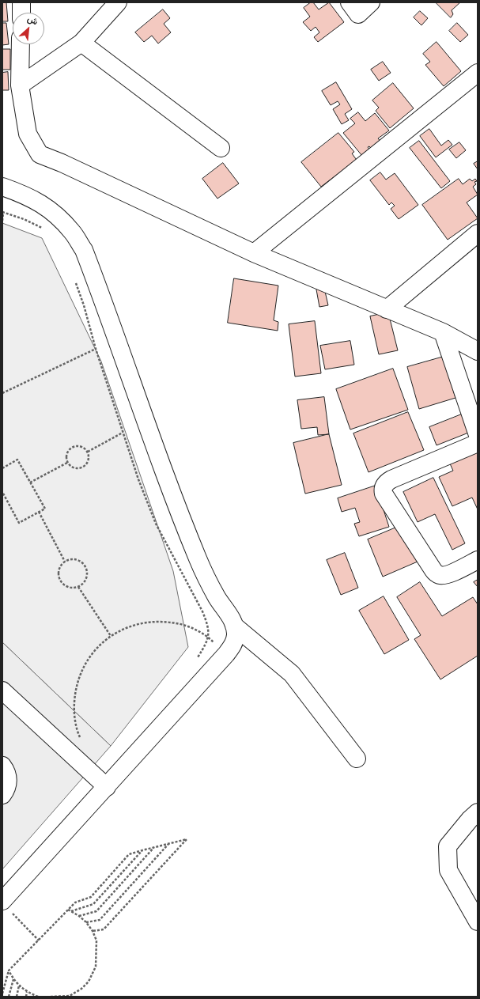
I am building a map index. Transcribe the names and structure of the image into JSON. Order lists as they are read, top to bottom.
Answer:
{
  "north": "top right"
}
